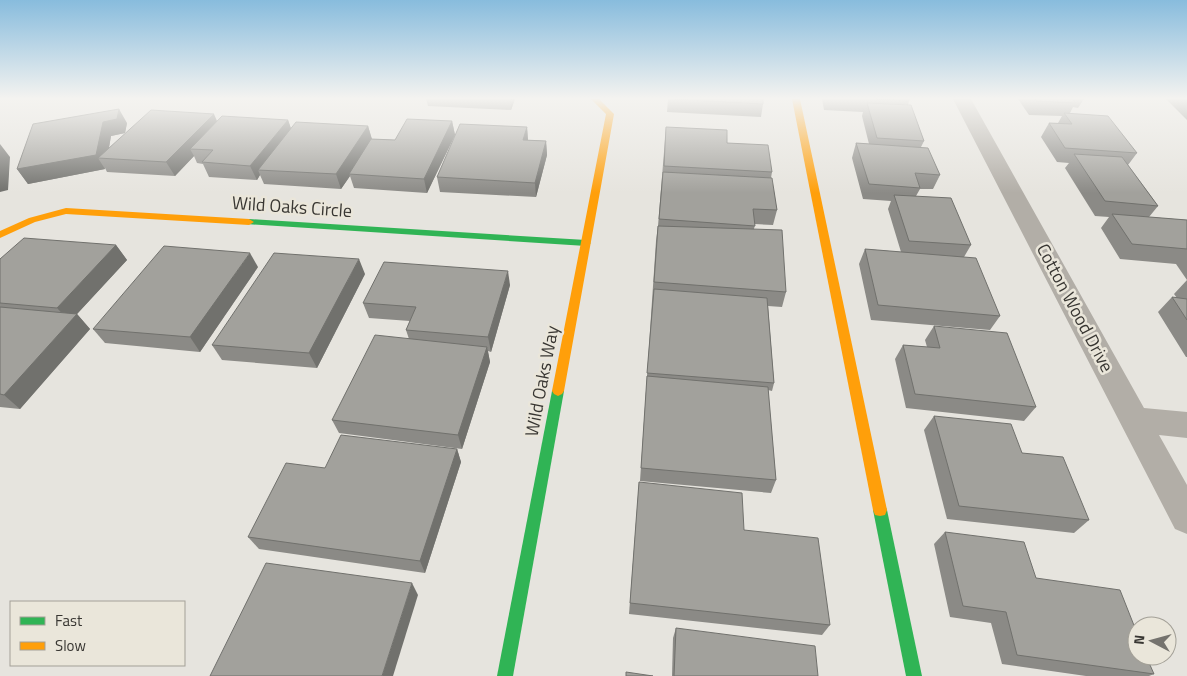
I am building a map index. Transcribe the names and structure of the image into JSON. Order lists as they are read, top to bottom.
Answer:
{
  "streets": {
    "street": ["Wild Oaks Circle", "Cotton Wood Drive", "Wild Oaks Way"]
  },
  "crossings": [
    ["Wild Oaks Circle", "Wild Oaks Way"]
  ],
  "legend": ["Fast", "Slow"],
  "north": "left"
}
